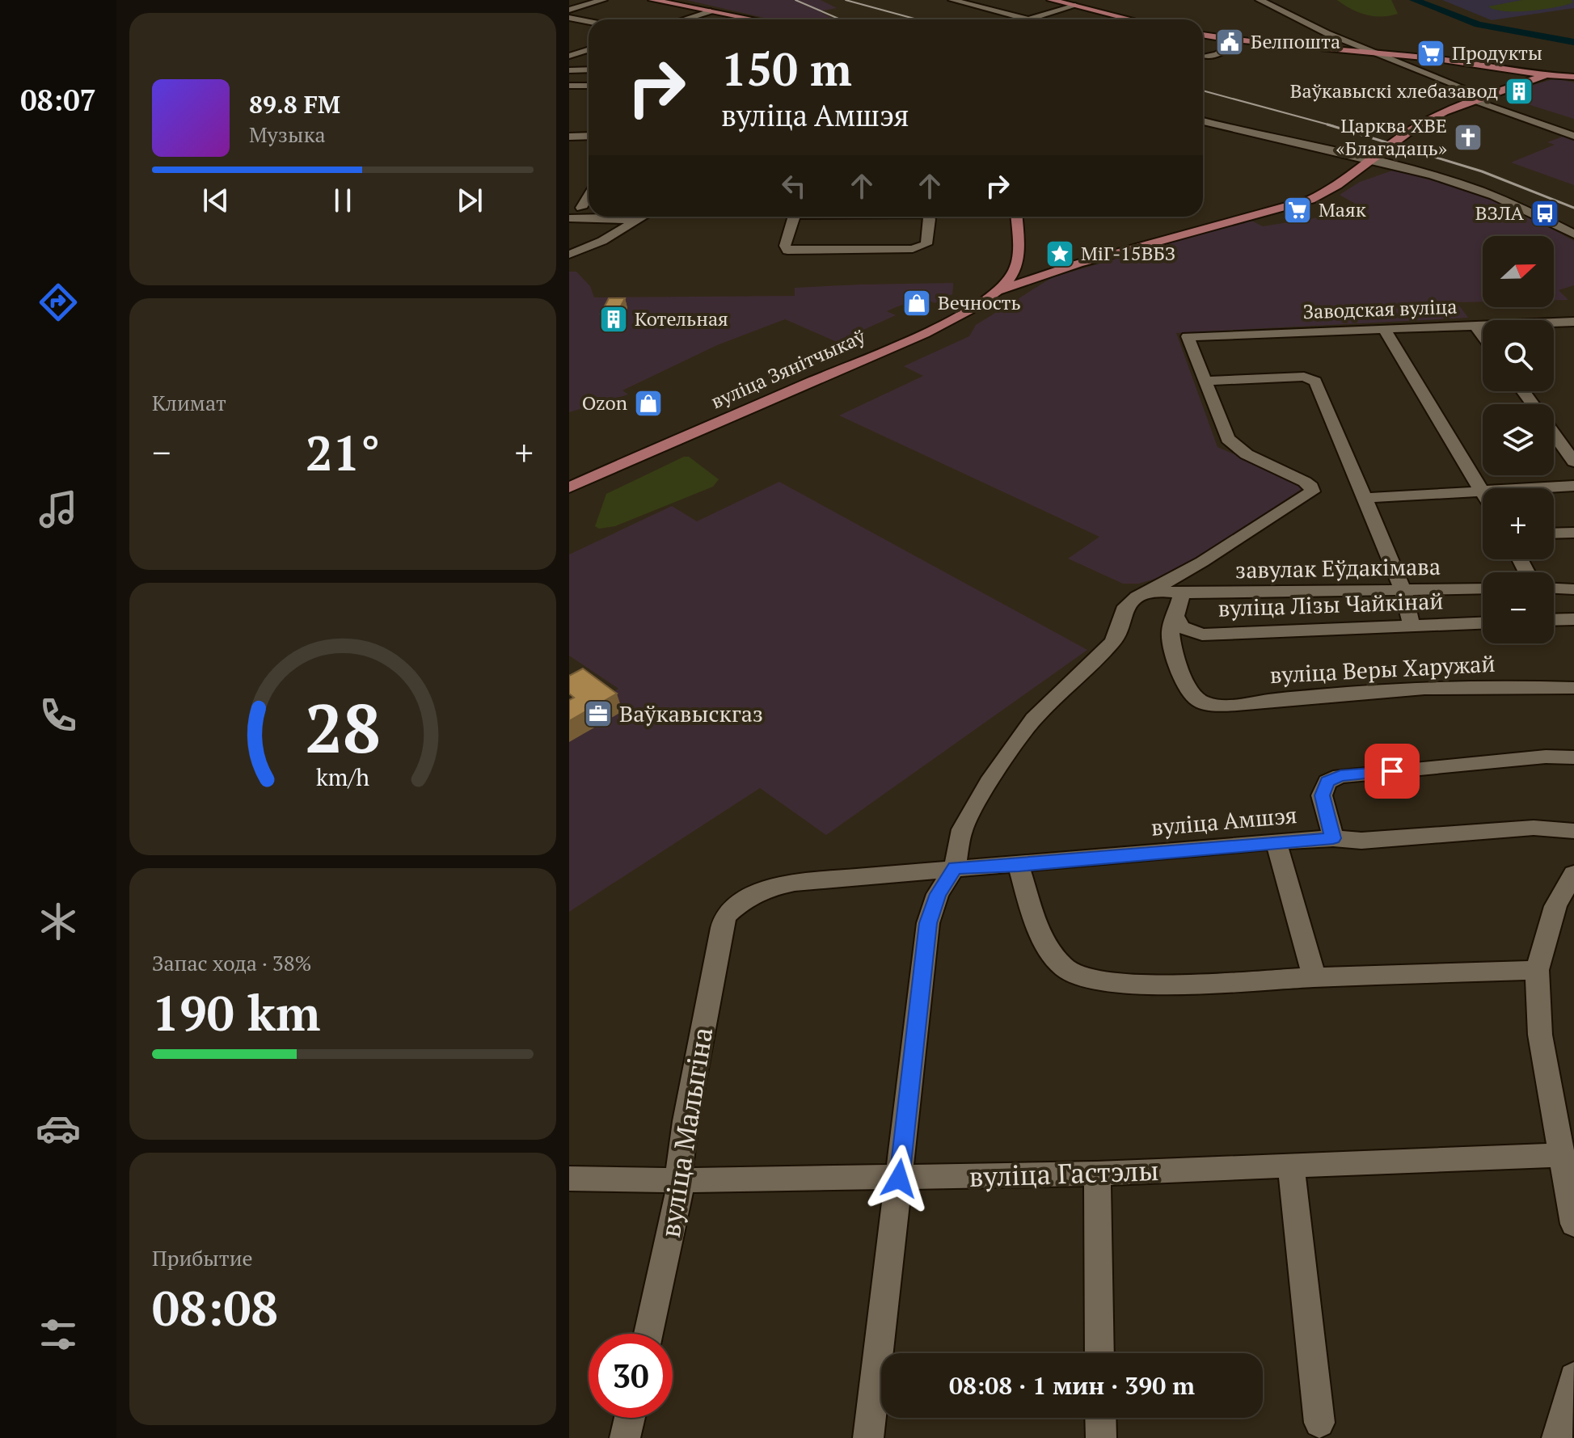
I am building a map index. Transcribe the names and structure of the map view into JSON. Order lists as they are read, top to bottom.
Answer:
{
  "streets": {
    "main road": ["вуліца Зянітчыкаў"],
    "street": [
      "Заводская вуліца",
      "завулак Еўдакімава",
      "вуліца Лізы Чайкінай",
      "вуліца Веры Харужай",
      "вуліца Амшэя",
      "вуліца Малыгіна",
      "вуліца Гастэлы"
    ]
  },
  "crossings": [
    ["вуліца Лізы Чайкінай", "вуліца Веры Харужай"],
    ["вуліца Амшэя", "вуліца Малыгіна"],
    ["вуліца Малыгіна", "вуліца Гастэлы"]
  ],
  "places": {
    "public building": ["Белпошта"],
    "supermarket": ["Продукты", "Маяк"],
    "building": ["Ваўкавыскі хлебазавод", "Котельная"],
    "church": ["Царква ХВЕ «Благадаць»"],
    "bus stop": ["ВЗЛА"],
    "place": ["МіГ-15ВБЗ"],
    "shop": ["Вечность", "Ozon"],
    "office": ["Ваўкавыскгаз"]
  },
  "north": "right",
  "page": {
    "tabs": "08:07",
    "turn": ["150 m", "вуліца Амшэя"],
    "song": ["89.8 FM", "Музыка"],
    "map_buttons": ["+", "−"],
    "tile": [
      "Климат",
      ["Запас хода · 38%", "190 km"],
      ["Прибытие", "08:08"]
    ],
    "heat": ["−", "21°", "+"],
    "limit": "30",
    "trip": "08:08 · 1 мин · 390 m",
    "gauge": ["28", "km/h"]
  }
}
